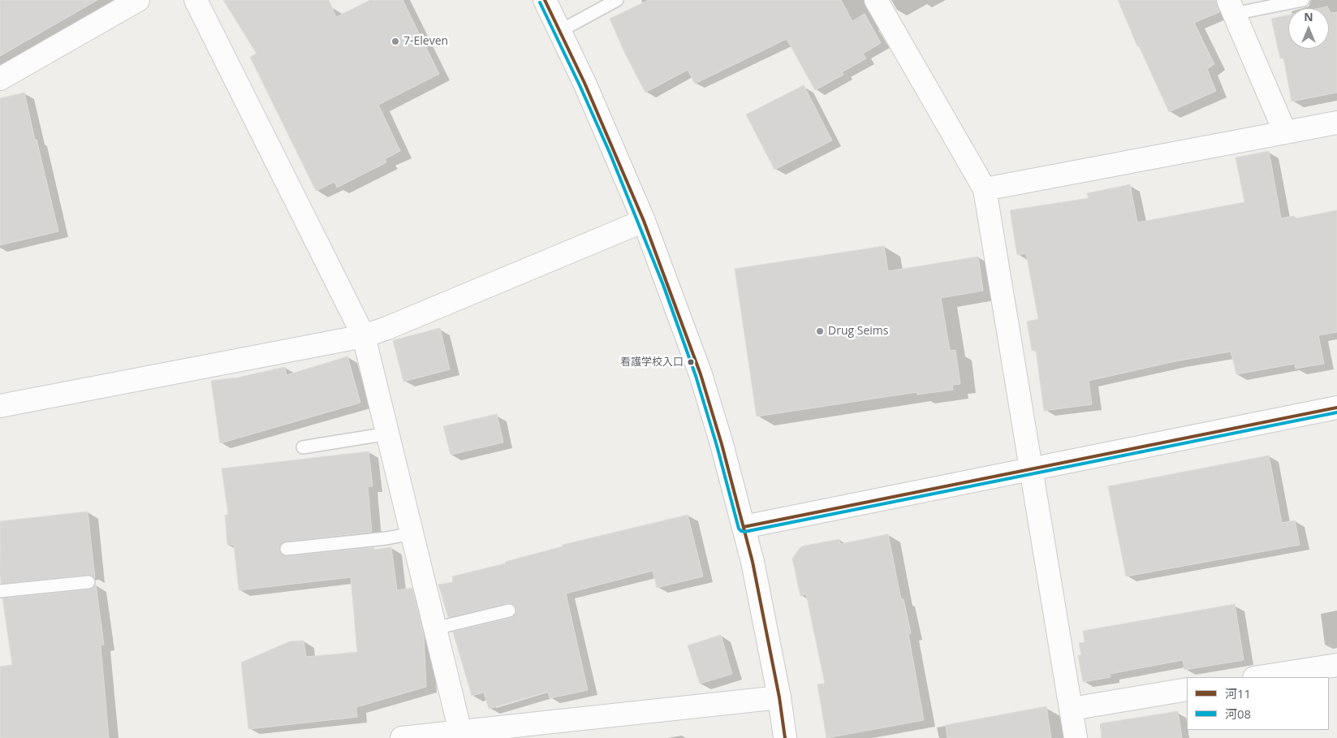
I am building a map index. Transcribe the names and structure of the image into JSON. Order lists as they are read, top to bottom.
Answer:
{
  "places": ["7-Eleven", "Drug Seims", "看護学校入口"],
  "lines": ["transit line 河11", "transit line 河08"],
  "legend": ["河11", "河08"],
  "north": "top"
}
